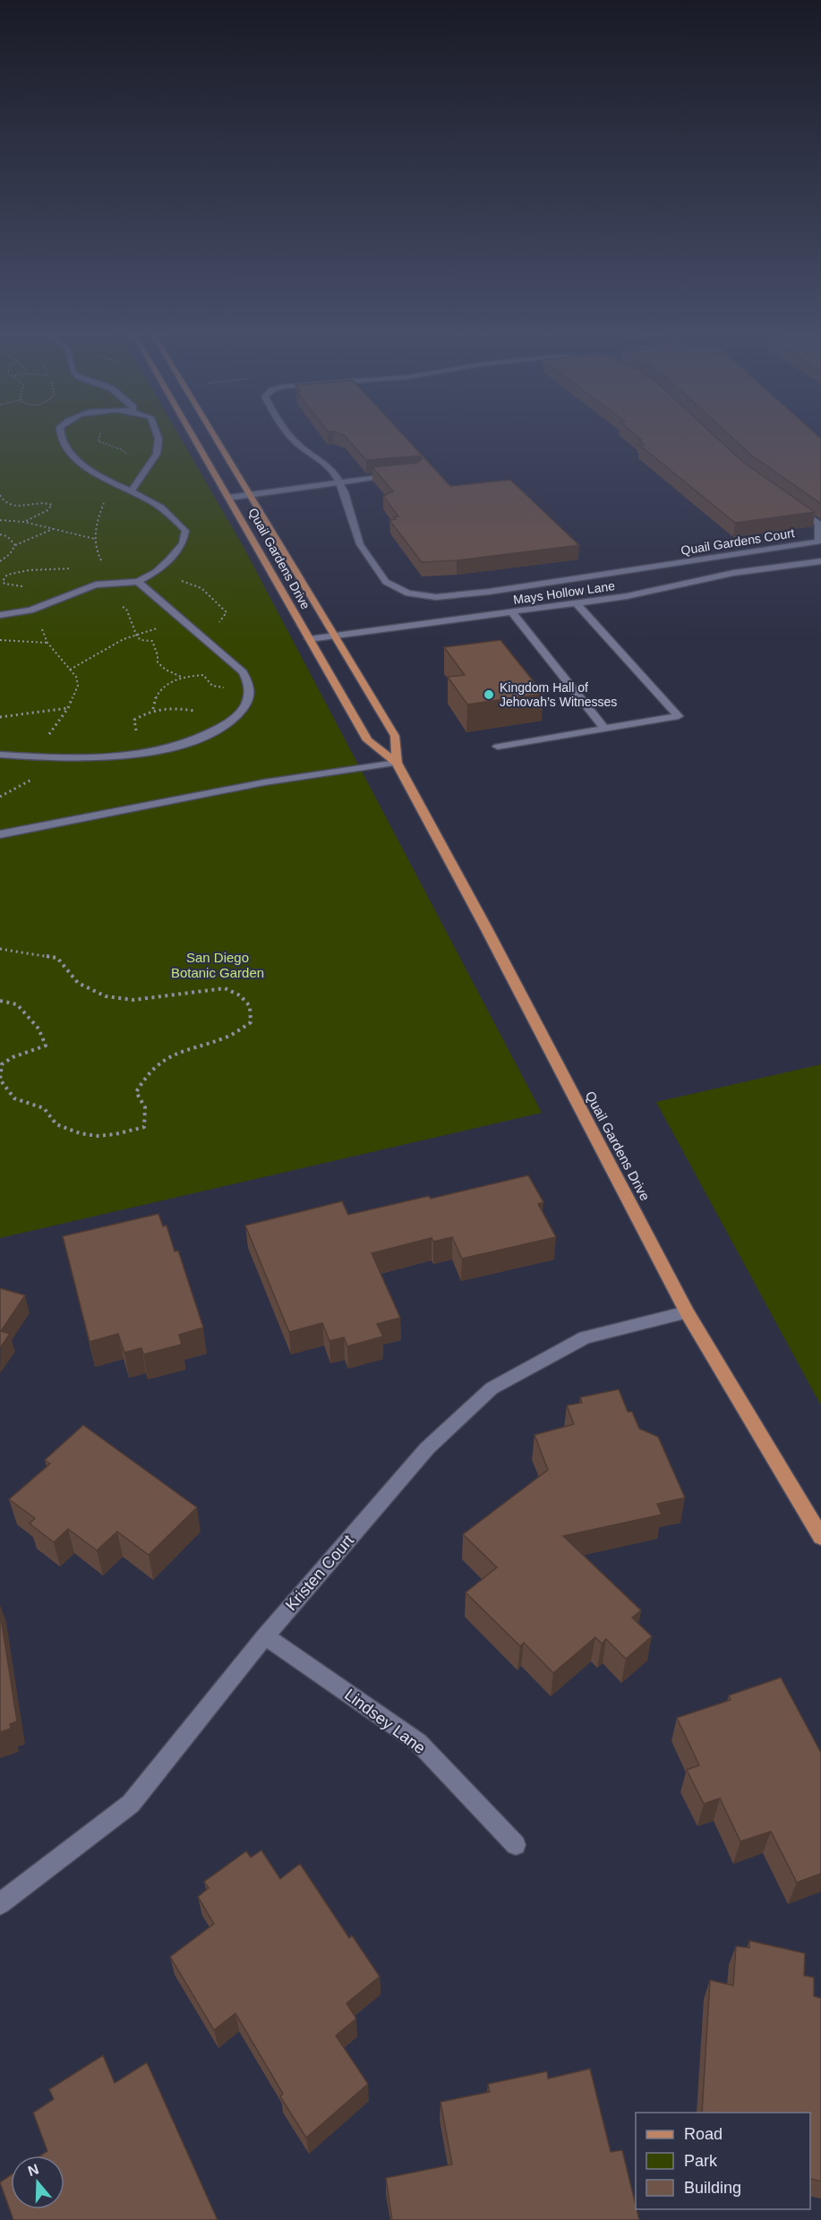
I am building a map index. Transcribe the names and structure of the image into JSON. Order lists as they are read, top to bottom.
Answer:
{
  "streets": {
    "main road": ["Quail Gardens Drive"],
    "street": [
      "Quail Gardens Court",
      "Mays Hollow Lane",
      "Kristen Court",
      "Lindsey Lane"
    ]
  },
  "crossings": [
    ["Quail Gardens Drive", "Mays Hollow Lane"],
    ["Quail Gardens Drive", "Kristen Court"],
    ["Kristen Court", "Lindsey Lane"]
  ],
  "parks": ["San Diego Botanic Garden"],
  "places": ["Kingdom Hall of Jehovah’s Witnesses"],
  "legend": ["Road", "Park", "Building"],
  "north": "top"
}
